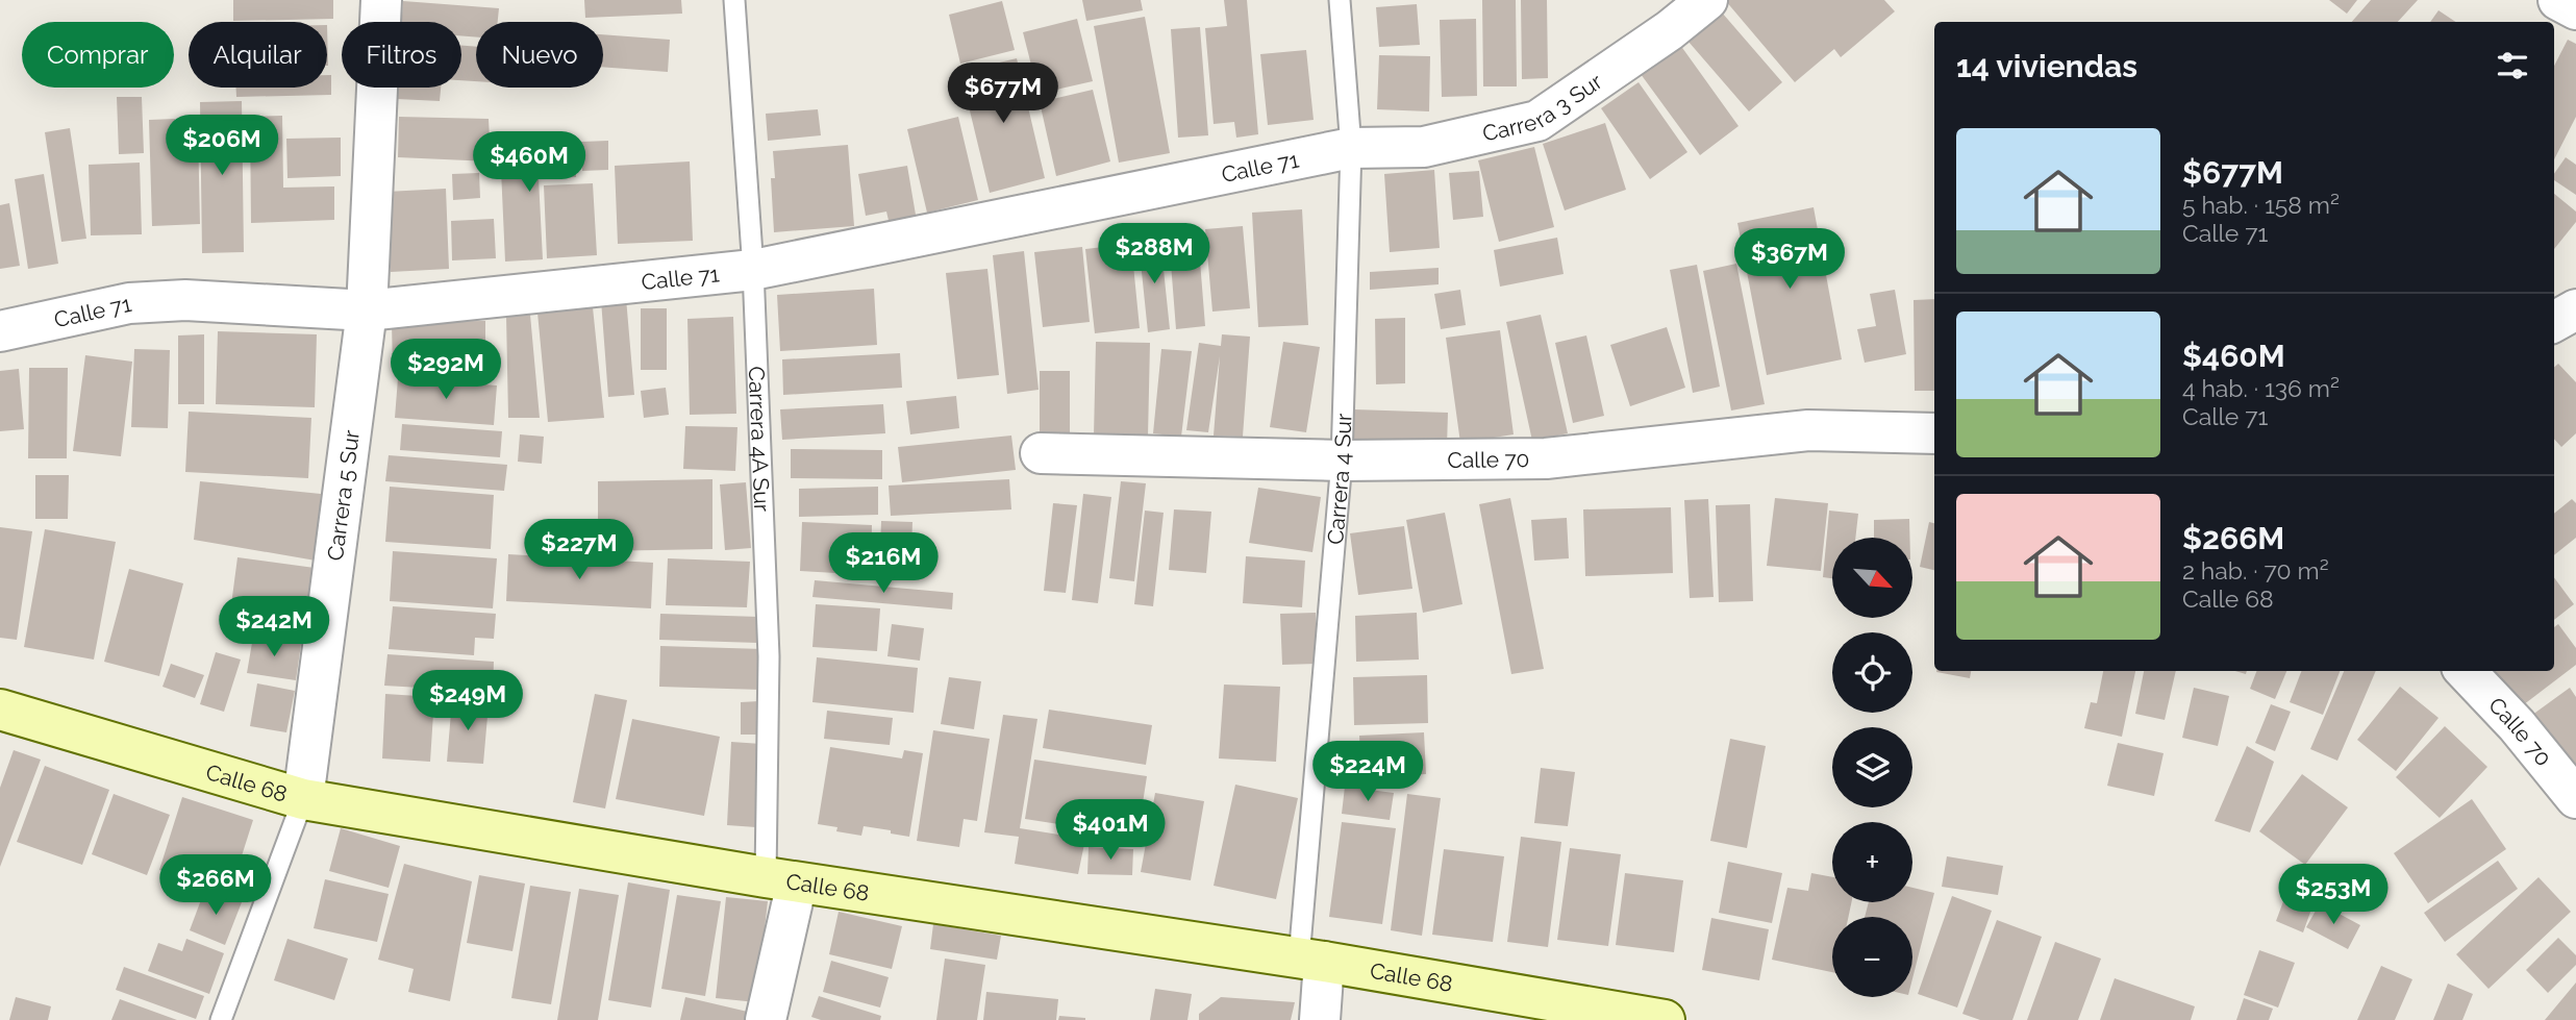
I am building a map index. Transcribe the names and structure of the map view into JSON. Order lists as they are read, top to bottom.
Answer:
{
  "streets": {
    "street": [
      "Carrera 3 Sur",
      "Calle 71",
      "Carrera 4A Sur",
      "Calle 70",
      "Carrera 4 Sur",
      "Carrera 5 Sur",
      "Calle 68"
    ]
  },
  "crossings": [
    ["Carrera 3 Sur", "Calle 71"],
    ["Carrera 3 Sur", "Carrera 4 Sur"],
    ["Calle 71", "Carrera 4A Sur"],
    ["Calle 71", "Carrera 4 Sur"],
    ["Calle 71", "Carrera 5 Sur"],
    ["Carrera 4A Sur", "Calle 68"],
    ["Calle 70", "Carrera 4 Sur"],
    ["Carrera 4 Sur", "Calle 68"],
    ["Carrera 5 Sur", "Calle 68"]
  ],
  "north": "bottom right",
  "page": {
    "chip": [
      "Comprar",
      "Alquilar",
      "Filtros",
      "Nuevo"
    ],
    "heading": "14 viviendas",
    "price": [
      "$677M",
      "$206M",
      "$460M",
      "$288M",
      "$367M",
      "$292M",
      "$227M",
      "$216M",
      "$242M",
      "$249M",
      "$224M",
      "$401M",
      "$266M",
      "$253M"
    ],
    "list": [
      {
        "name": "$677M",
        "note": "5 hab. · 158 m² · Calle 71"
      },
      {
        "name": "$460M",
        "note": "4 hab. · 136 m² · Calle 71"
      },
      {
        "name": "$266M",
        "note": "2 hab. · 70 m² · Calle 68"
      }
    ],
    "map_buttons": ["+", "−"]
  }
}
